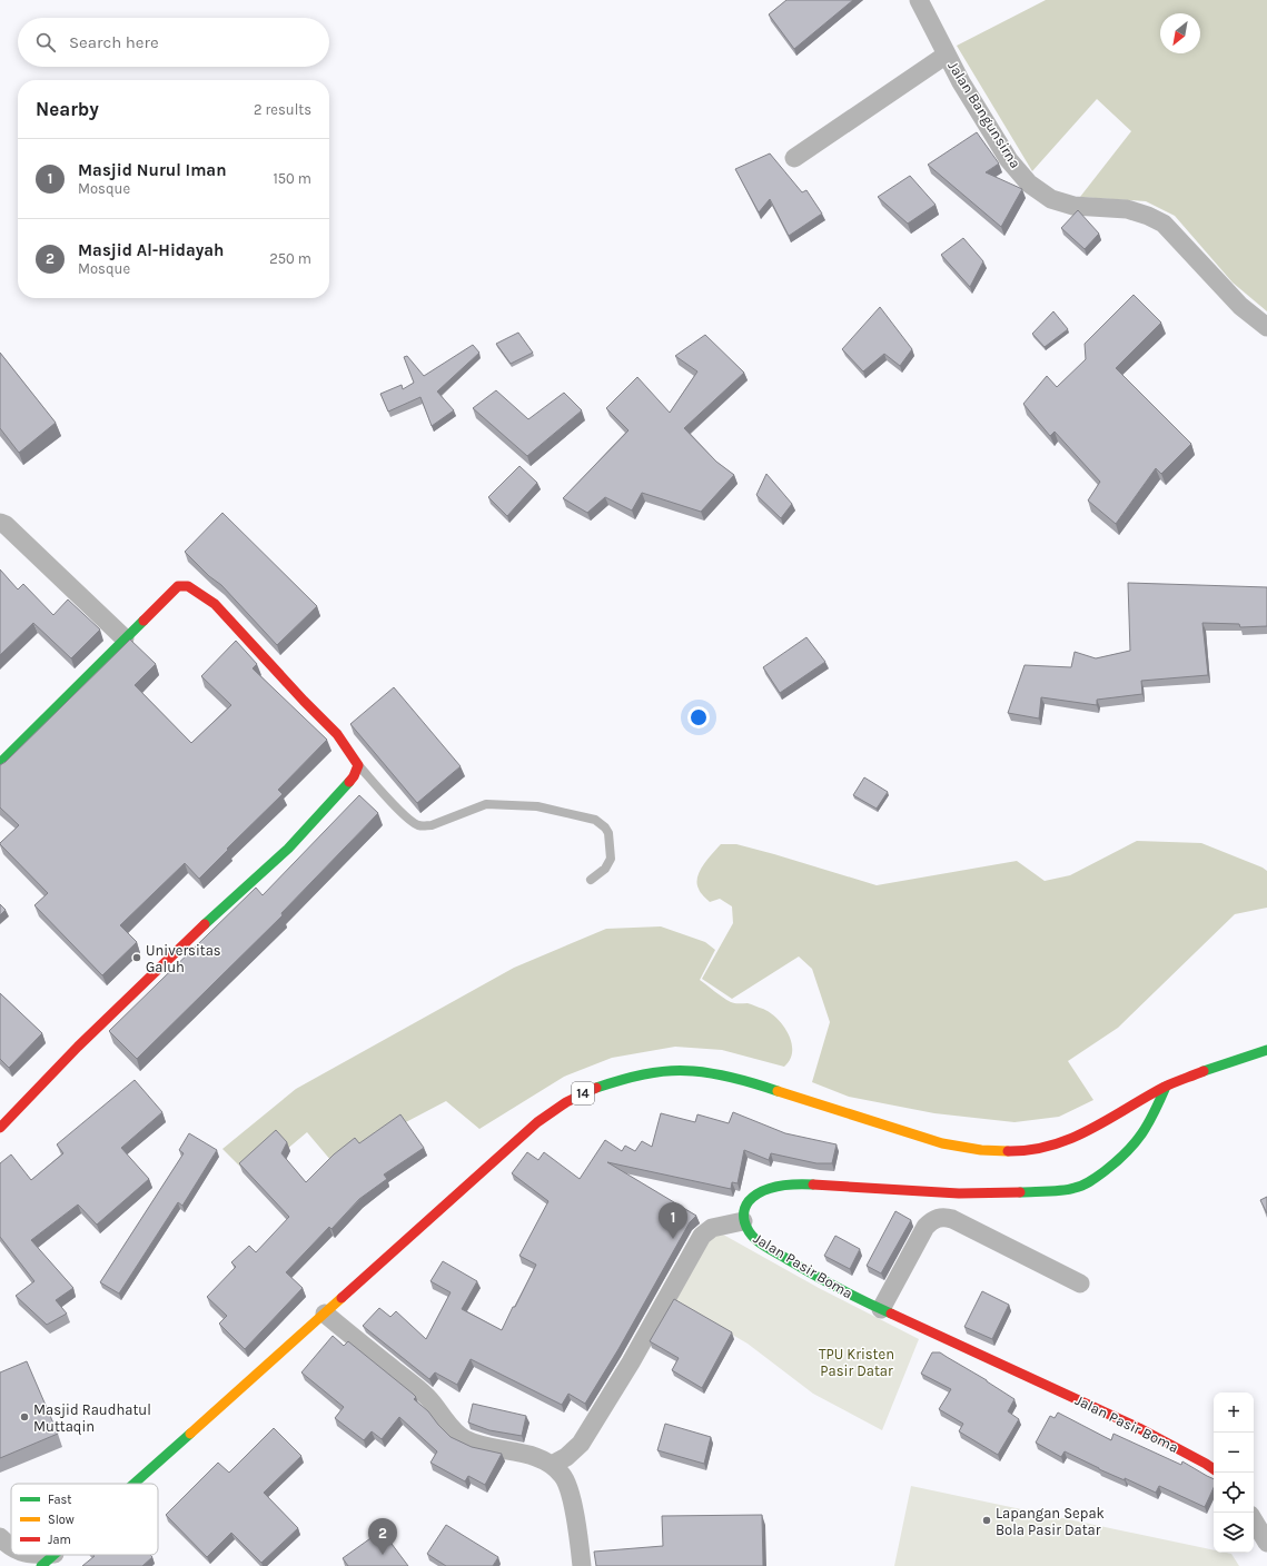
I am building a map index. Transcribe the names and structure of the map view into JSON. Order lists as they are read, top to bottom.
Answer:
{
  "streets": {
    "main road": ["14", "Jalan Pasir Boma"],
    "street": ["Jalan Bangunsirna"]
  },
  "crossings": [
    ["14", "Jalan Pasir Boma"]
  ],
  "parks": ["TPU Kristen Pasir Datar"],
  "places": ["Universitas Galuh", "Masjid Raudhatul Muttaqin", "Lapangan Sepak Bola Pasir Datar"],
  "legend": ["Fast", "Slow", "Jam"],
  "north": "bottom left",
  "page": {
    "search": "Search here",
    "heading": ["Nearby", "2 results"],
    "list": [
      {
        "mark": "1",
        "name": "Masjid Nurul Iman",
        "note": "Mosque",
        "value": "150 m"
      },
      {
        "mark": "2",
        "name": "Masjid Al-Hidayah",
        "note": "Mosque",
        "value": "250 m"
      }
    ],
    "pins": ["1", "2"],
    "map_buttons": ["+", "−"]
  }
}
